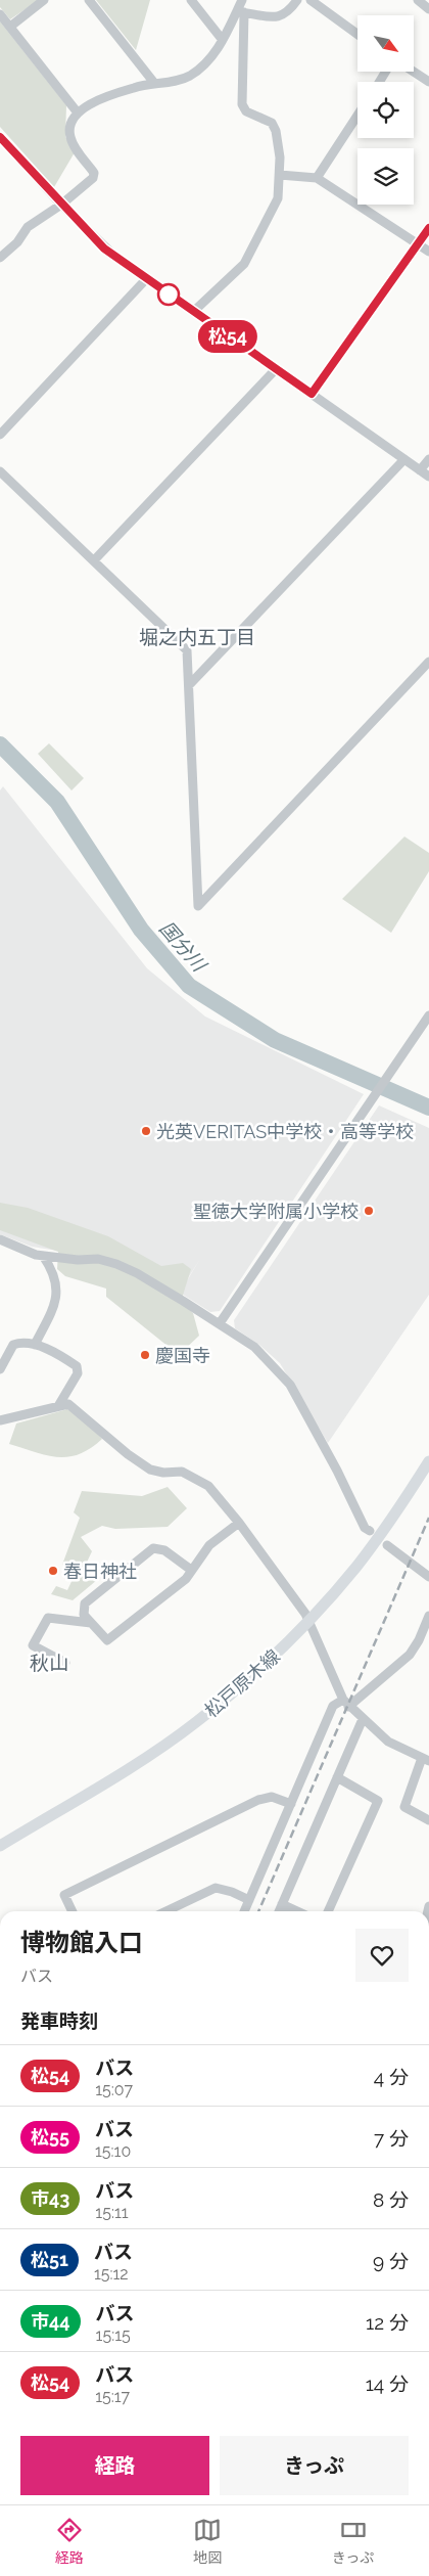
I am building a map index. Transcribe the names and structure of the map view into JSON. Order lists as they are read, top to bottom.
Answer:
{
  "streets": {
    "main road": ["松戸原木線"]
  },
  "districts": ["堀之内五丁目", "秋山"],
  "water": ["国分川"],
  "places": [
    "光英VERITAS中学校・高等学校",
    "聖徳大学附属小学校",
    "慶国寺",
    "春日神社"
  ],
  "lines": ["bus line 松54"],
  "north": "bottom right",
  "page": {
    "on_map": "松54",
    "heading": [
      ["博物館入口", "バス"],
      "発車時刻"
    ],
    "list": [
      {
        "mark": "松54",
        "name": "バス",
        "note": "15:07",
        "value": "4 分"
      },
      {
        "mark": "松55",
        "name": "バス",
        "note": "15:10",
        "value": "7 分"
      },
      {
        "mark": "市43",
        "name": "バス",
        "note": "15:11",
        "value": "8 分"
      },
      {
        "mark": "松51",
        "name": "バス",
        "note": "15:12",
        "value": "9 分"
      },
      {
        "mark": "市44",
        "name": "バス",
        "note": "15:15",
        "value": "12 分"
      },
      {
        "mark": "松54",
        "name": "バス",
        "note": "15:17",
        "value": "14 分"
      }
    ],
    "buttons": ["経路", "きっぷ"],
    "tabs": ["経路", "地図", "きっぷ"]
  }
}
